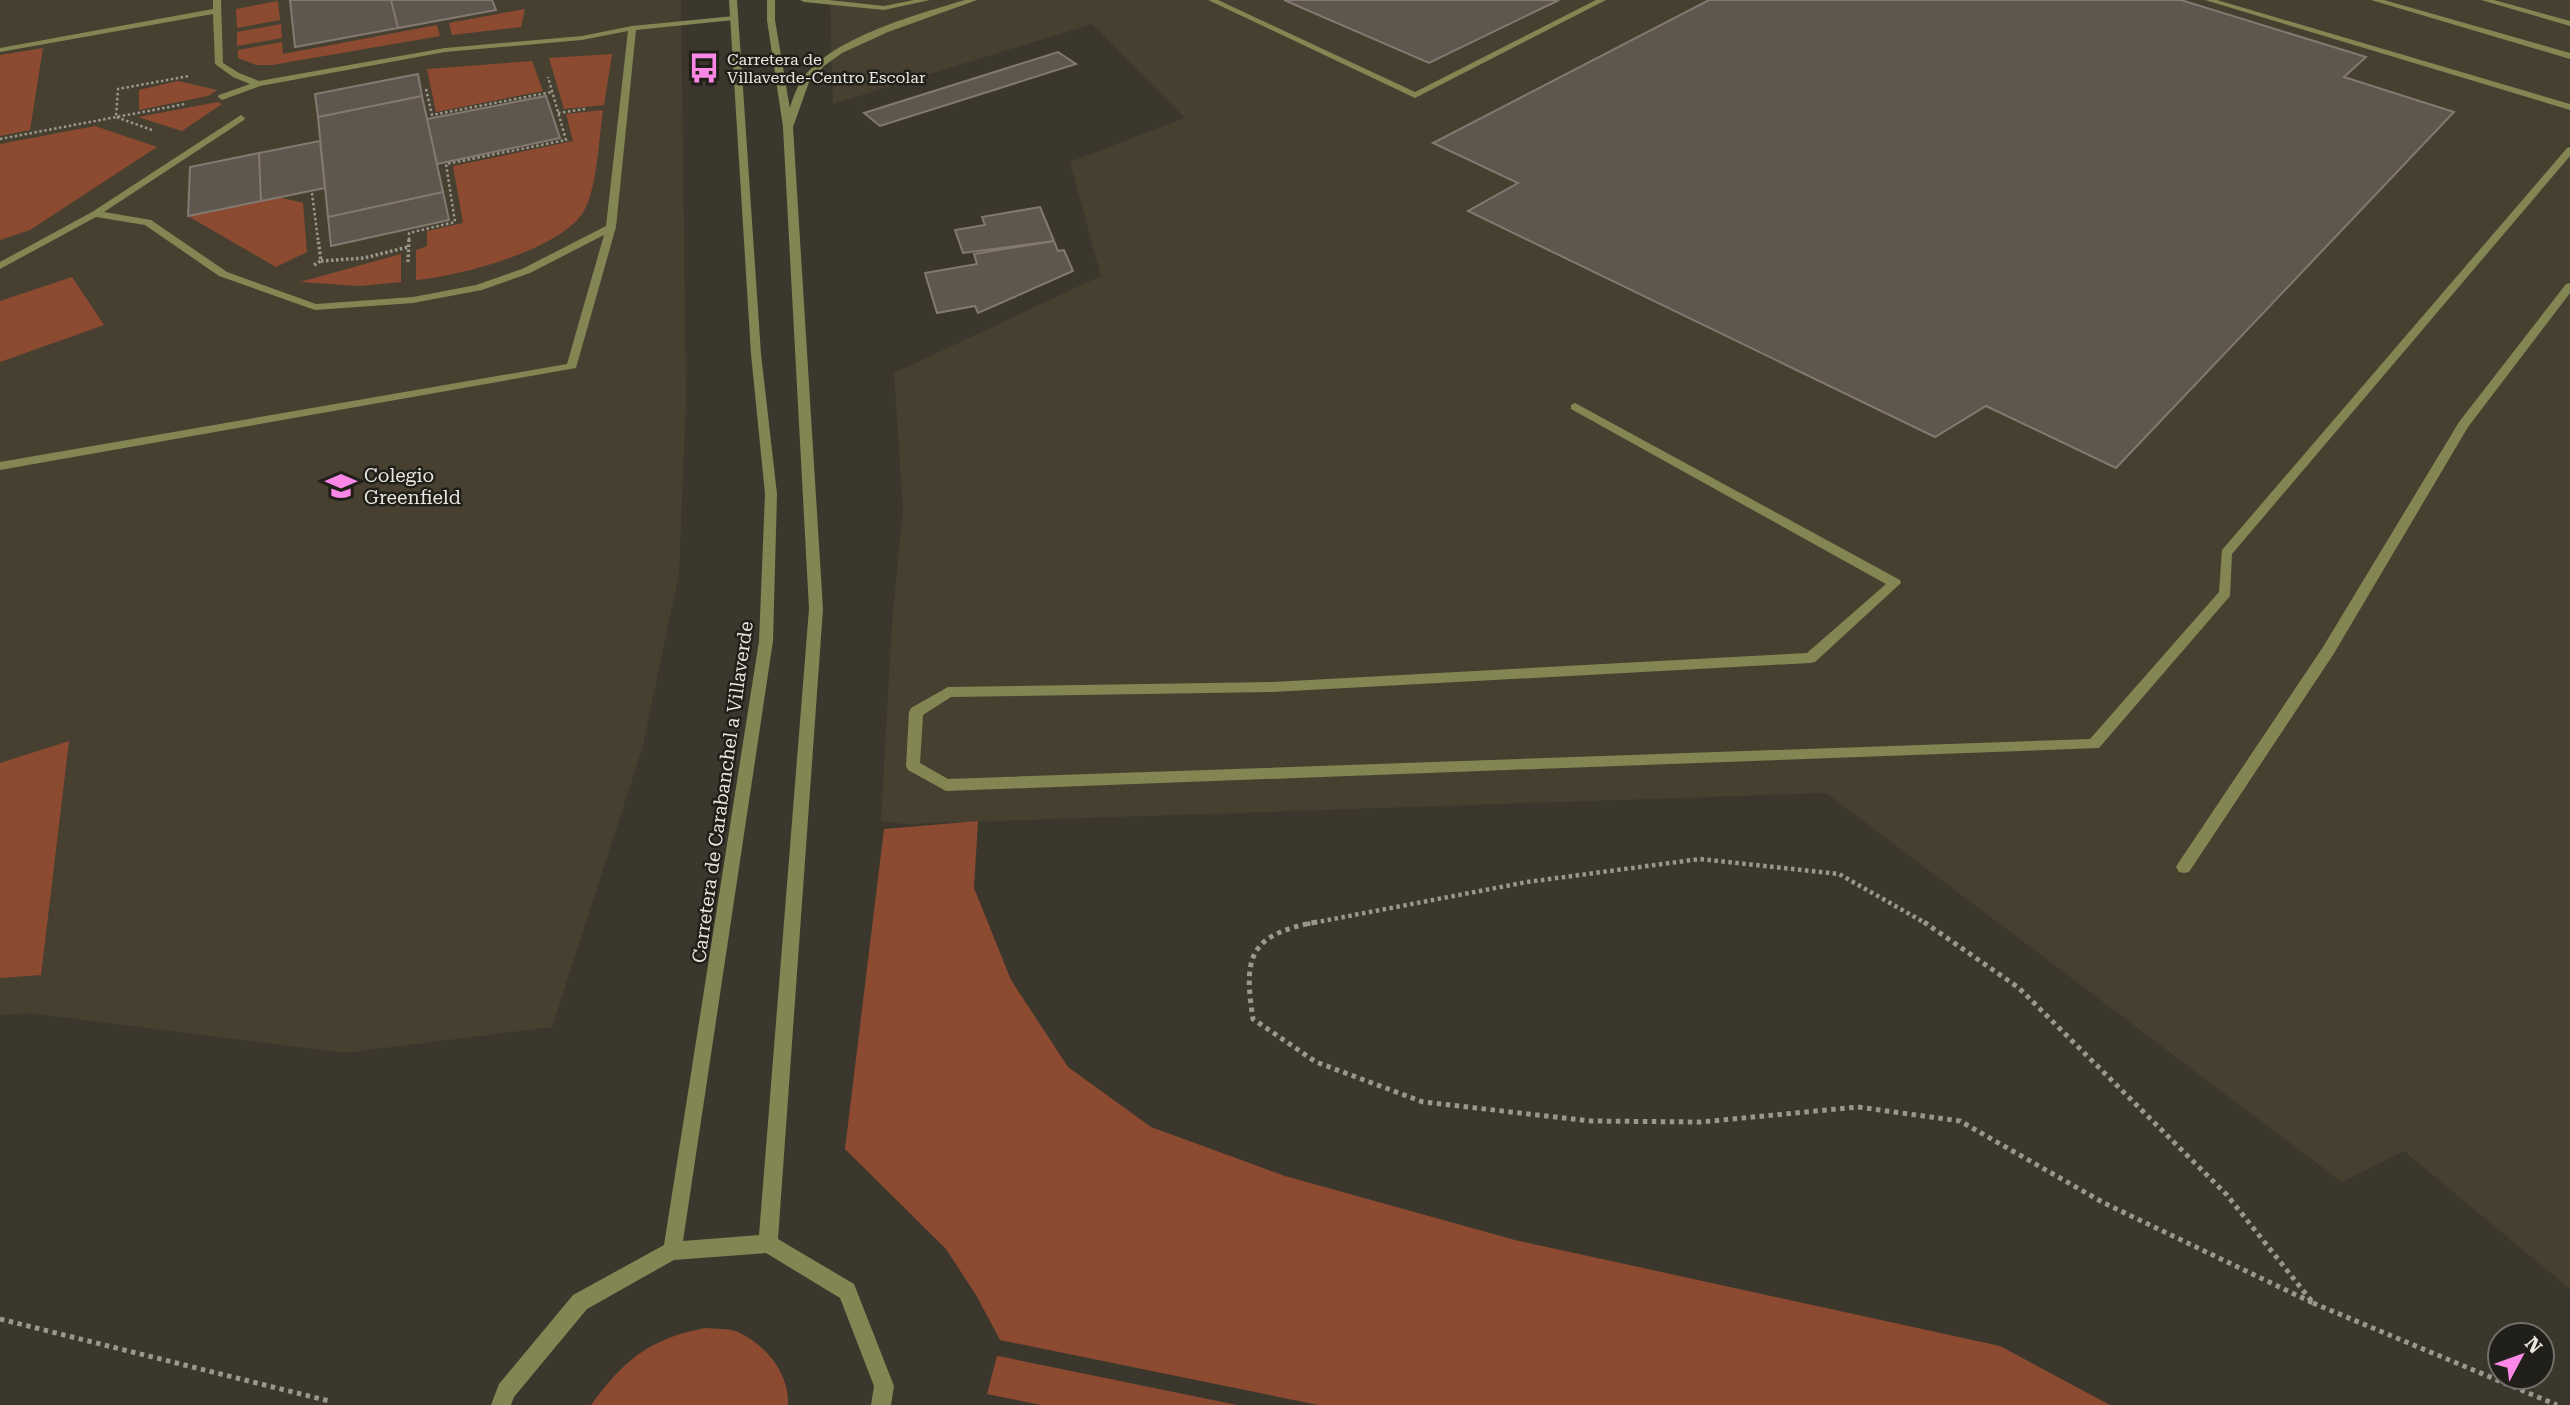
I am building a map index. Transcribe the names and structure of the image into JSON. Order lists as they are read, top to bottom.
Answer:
{
  "streets": {
    "street": ["Carretera de Carabanchel a Villaverde"]
  },
  "places": {
    "bus stop": ["Carretera de Villaverde-Centro Escolar"],
    "school or university": ["Colegio Greenfield"]
  },
  "north": "top right"
}
